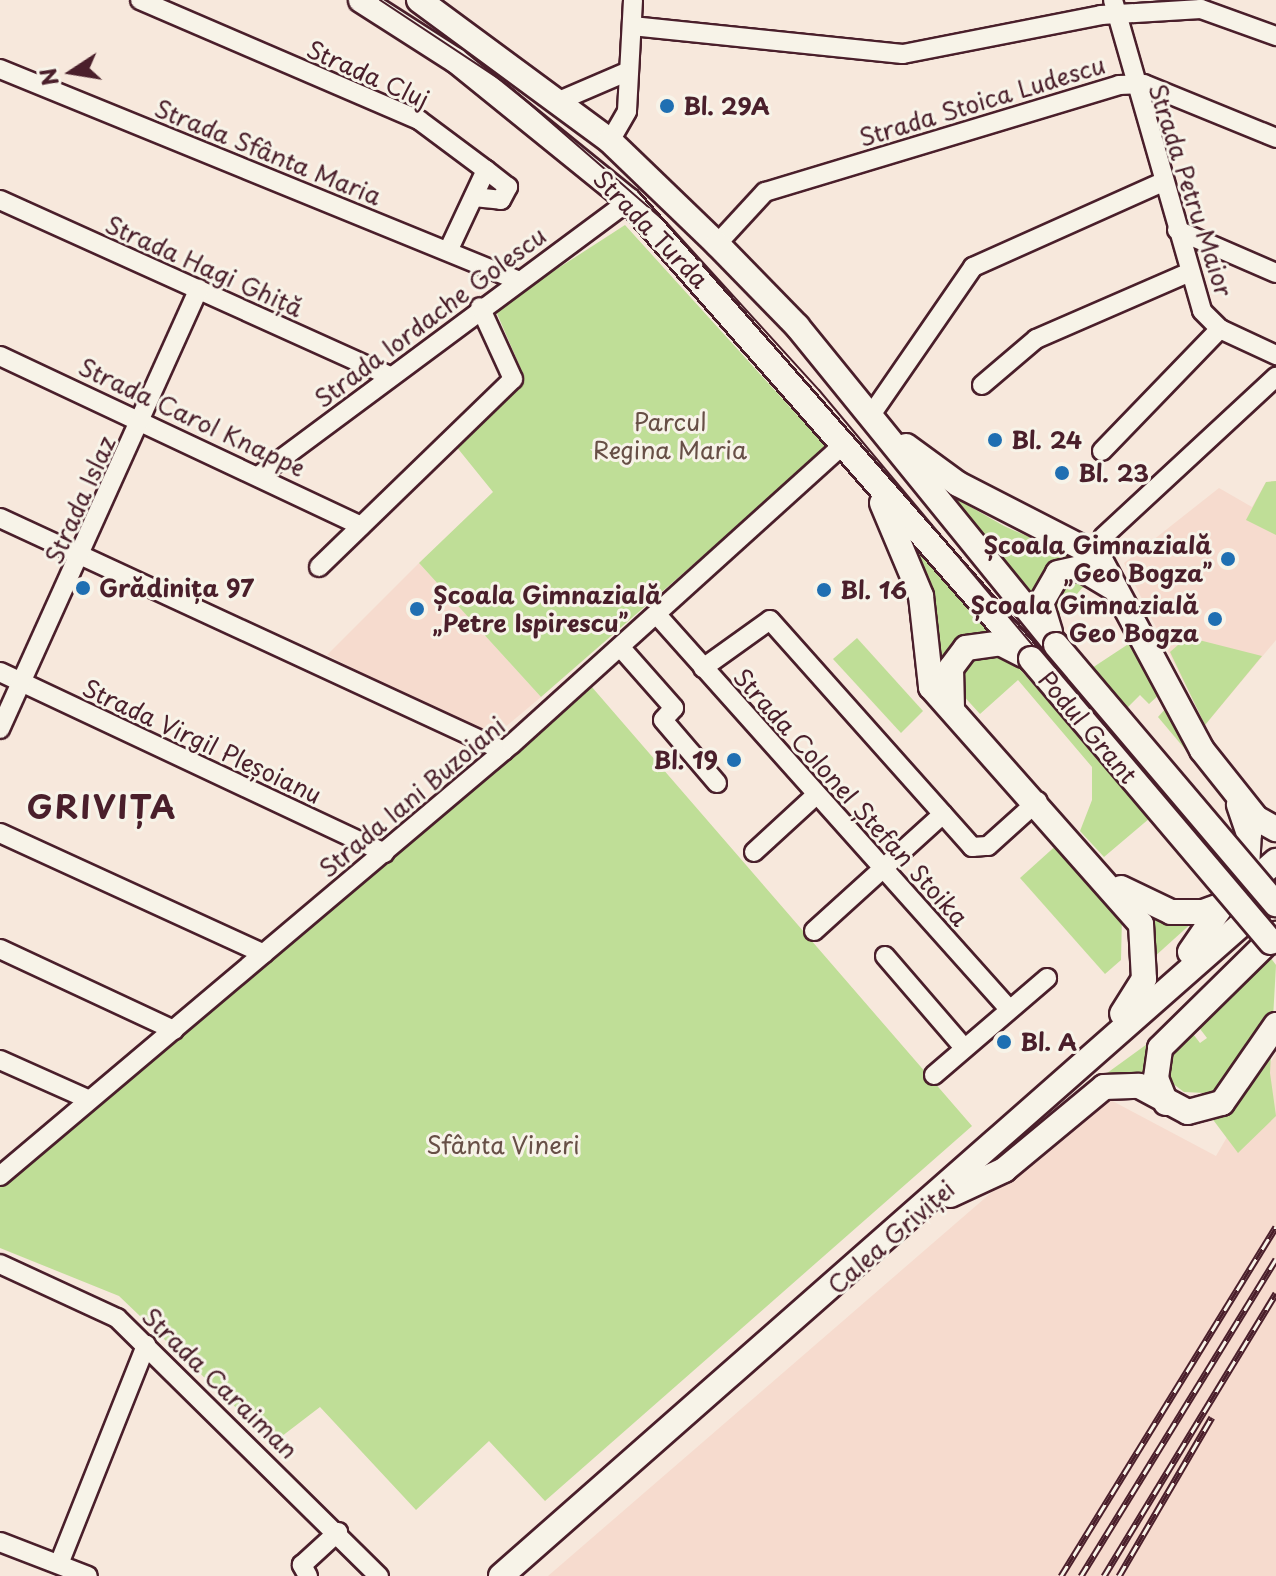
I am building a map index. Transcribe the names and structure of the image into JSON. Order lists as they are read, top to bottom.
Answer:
{
  "streets": {
    "main road": ["Strada Turda", "Podul Grant", "Calea Griviței"],
    "street": [
      "Strada Cluj",
      "Strada Stoica Ludescu",
      "Strada Sfânta Maria",
      "Strada Petru Maior",
      "Strada Hagi Ghiță",
      "Strada Iordache Golescu",
      "Strada Carol Knappe",
      "Strada Islaz",
      "Strada Virgil Pleșoianu",
      "Strada Iani Buzoiani",
      "Strada Colonel Ștefan Stoika",
      "Strada Caraiman"
    ]
  },
  "crossings": [
    ["Strada Stoica Ludescu", "Strada Petru Maior"],
    ["Strada Stoica Ludescu", "Strada Turda"],
    ["Strada Sfânta Maria", "Strada Iordache Golescu"],
    ["Strada Turda", "Strada Iordache Golescu"],
    ["Strada Turda", "Podul Grant"],
    ["Strada Turda", "Strada Iani Buzoiani"],
    ["Strada Hagi Ghiță", "Strada Iordache Golescu"],
    ["Strada Hagi Ghiță", "Strada Islaz"],
    ["Strada Iordache Golescu", "Strada Carol Knappe"],
    ["Strada Carol Knappe", "Strada Islaz"],
    ["Strada Islaz", "Strada Virgil Pleșoianu"],
    ["Strada Virgil Pleșoianu", "Strada Iani Buzoiani"],
    ["Strada Iani Buzoiani", "Strada Colonel Ștefan Stoika"]
  ],
  "districts": ["GRIVIȚA"],
  "parks": ["Parcul Regina Maria", "Sfânta Vineri"],
  "places": [
    "Bl. 29A",
    "Bl. 24",
    "Bl. 23",
    "Școala Gimnazială „Geo Bogza”",
    "Grădinița 97",
    "Bl. 16",
    "Școala Gimnazială „Petre Ispirescu”",
    "Școala Gimnazială Geo Bogza",
    "Bl. 19",
    "Bl. A"
  ],
  "north": "left"
}
